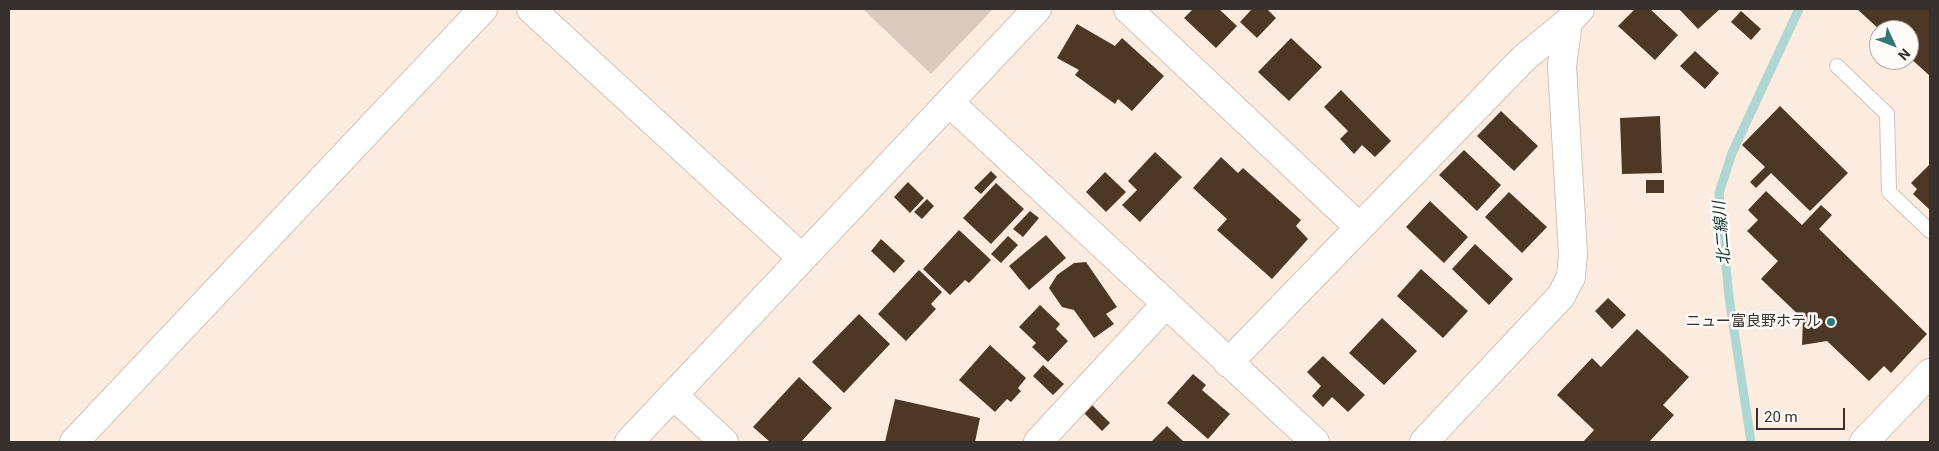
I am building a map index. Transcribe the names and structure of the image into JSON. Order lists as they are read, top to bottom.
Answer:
{
  "water": ["北二線川"],
  "places": ["ニュー富良野ホテル"],
  "scale_bar": "20 m",
  "north": "bottom right"
}
